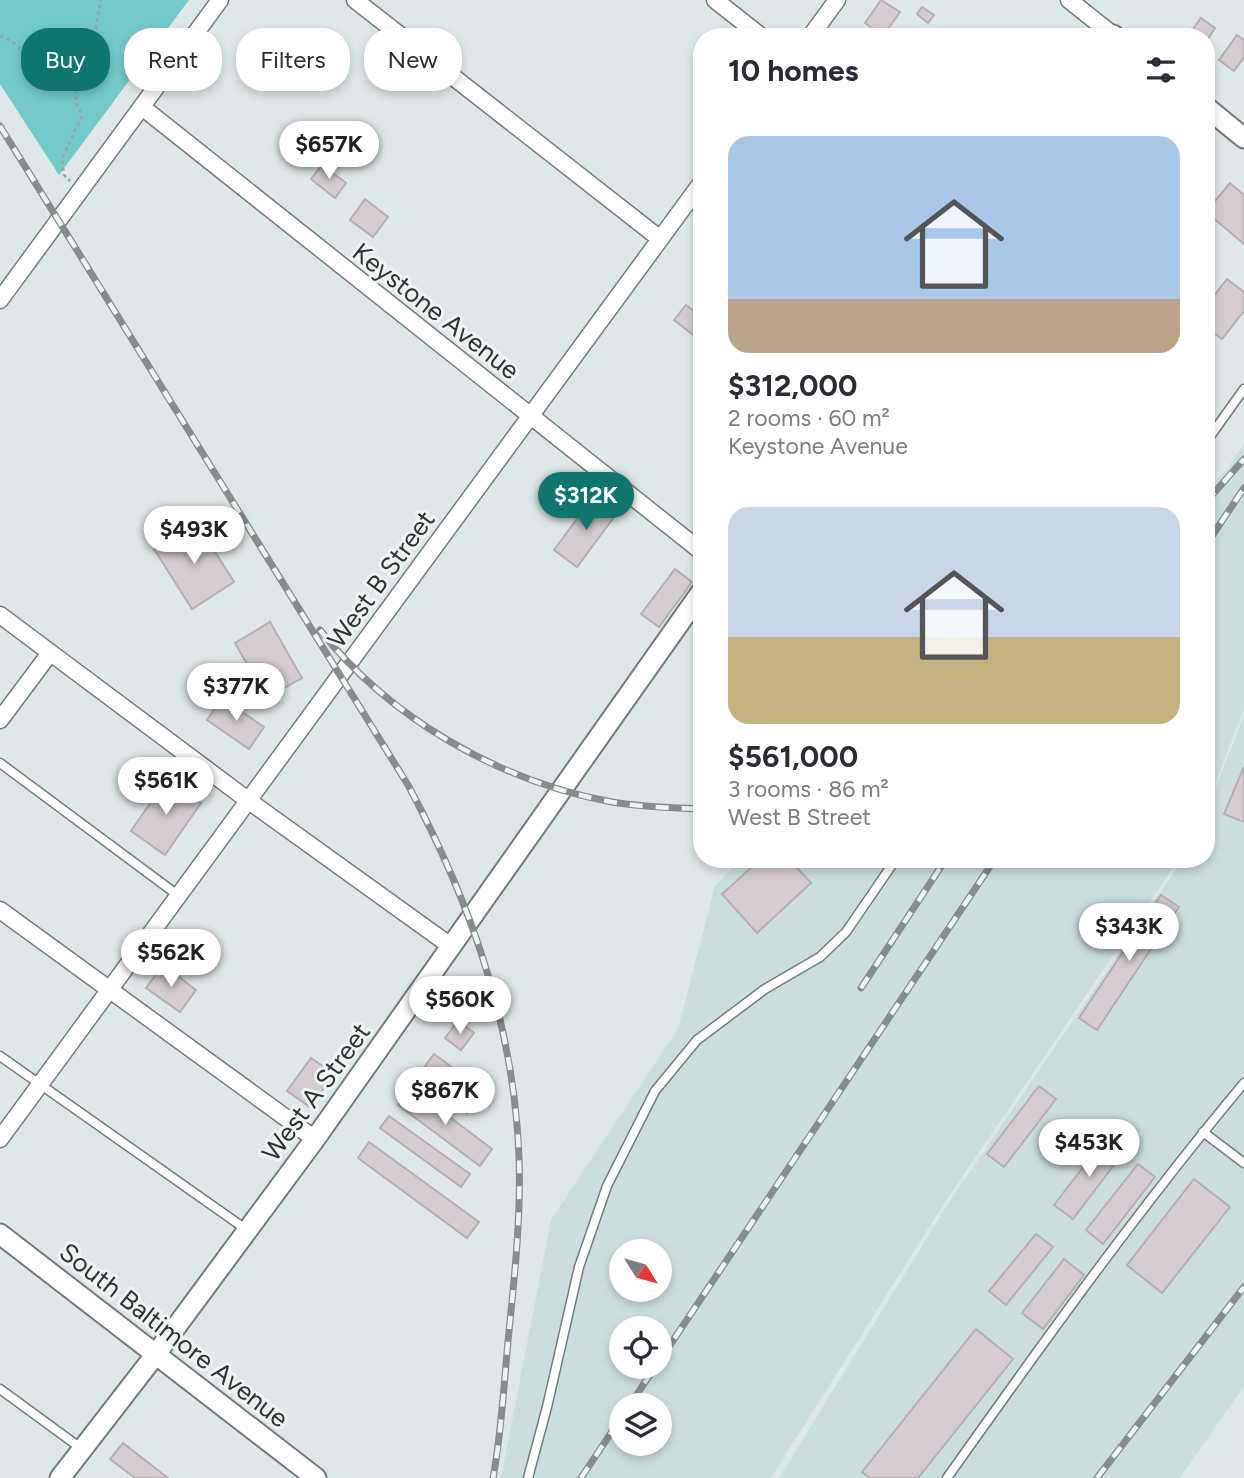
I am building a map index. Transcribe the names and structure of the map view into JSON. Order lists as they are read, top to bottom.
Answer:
{
  "streets": {
    "street": [
      "Keystone Avenue",
      "West B Street",
      "West A Street",
      "South Baltimore Avenue"
    ]
  },
  "crossings": [
    ["Keystone Avenue", "West B Street"],
    ["West A Street", "South Baltimore Avenue"]
  ],
  "north": "bottom right",
  "page": {
    "chip": [
      "Buy",
      "Rent",
      "Filters",
      "New"
    ],
    "heading": "10 homes",
    "list": [
      {
        "name": "$312,000",
        "note": "2 rooms · 60 m² · Keystone Avenue"
      },
      {
        "name": "$561,000",
        "note": "3 rooms · 86 m² · West B Street"
      }
    ],
    "price": [
      "$657K",
      "$312K",
      "$493K",
      "$377K",
      "$561K",
      "$343K",
      "$562K",
      "$560K",
      "$867K",
      "$453K"
    ]
  }
}
